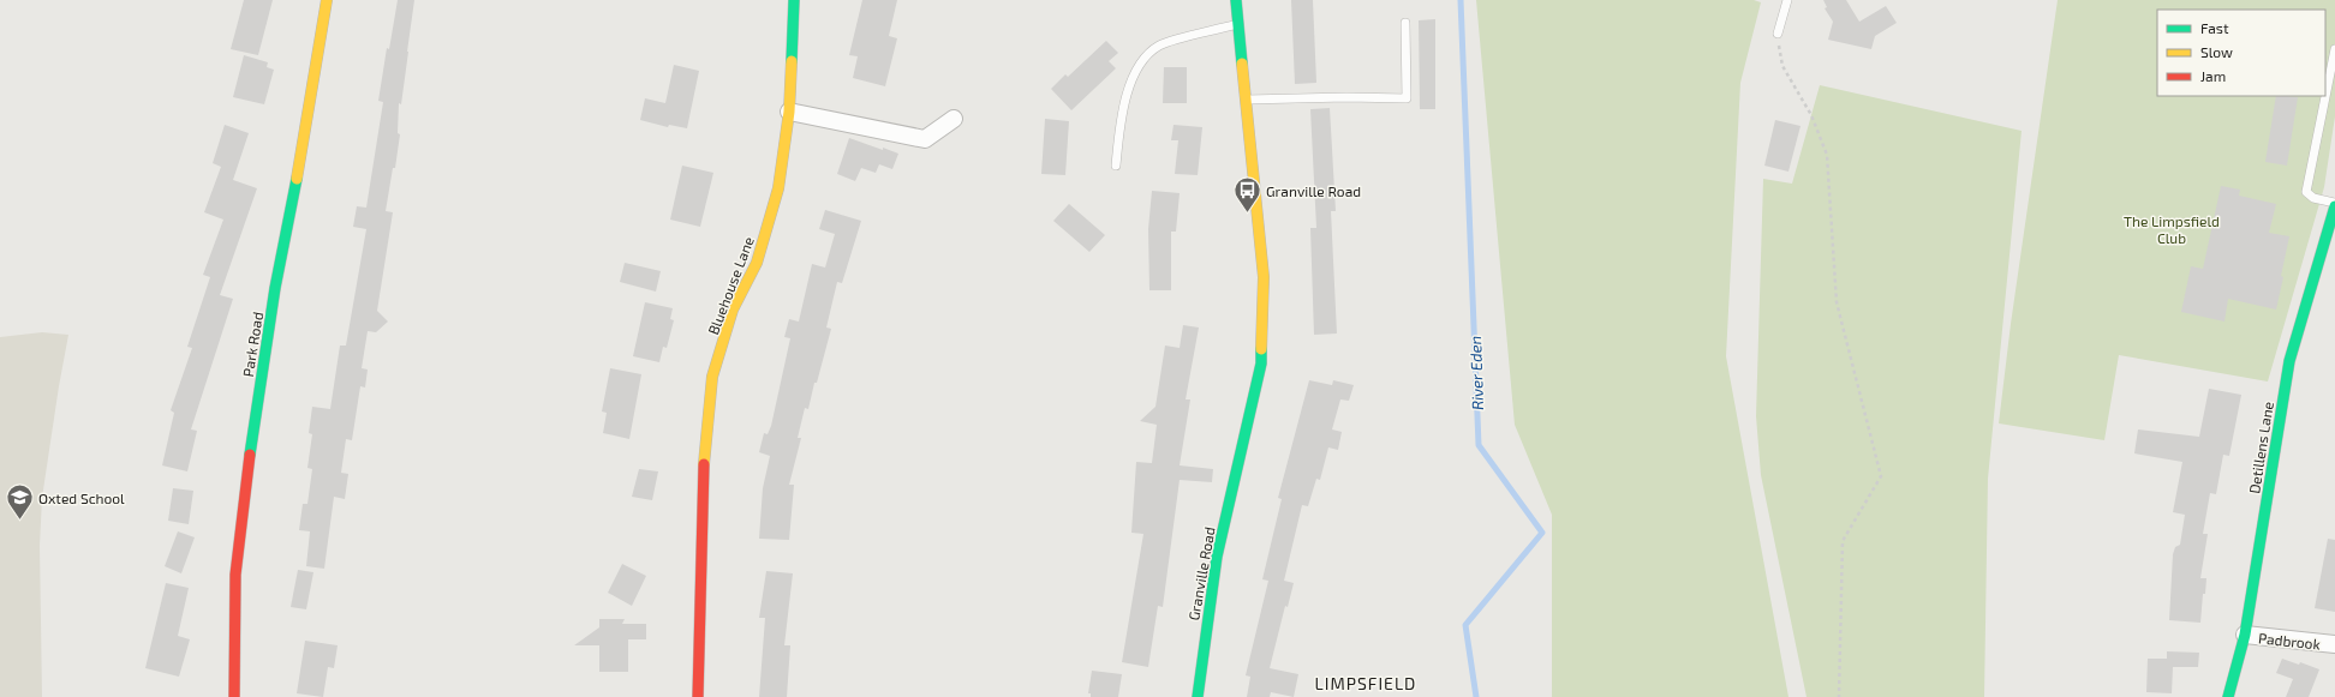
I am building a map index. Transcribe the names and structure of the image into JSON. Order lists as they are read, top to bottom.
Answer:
{
  "streets": {
    "street": [
      "Bluehouse Lane",
      "Park Road",
      "Detillens Lane",
      "Granville Road",
      "Padbrook"
    ]
  },
  "crossings": [
    ["Detillens Lane", "Padbrook"]
  ],
  "districts": ["LIMPSFIELD"],
  "water": ["River Eden"],
  "parks": ["The Limpsfield Club"],
  "places": {
    "bus stop": ["Granville Road"],
    "school or university": ["Oxted School"]
  },
  "legend": ["Fast", "Slow", "Jam"]
}
